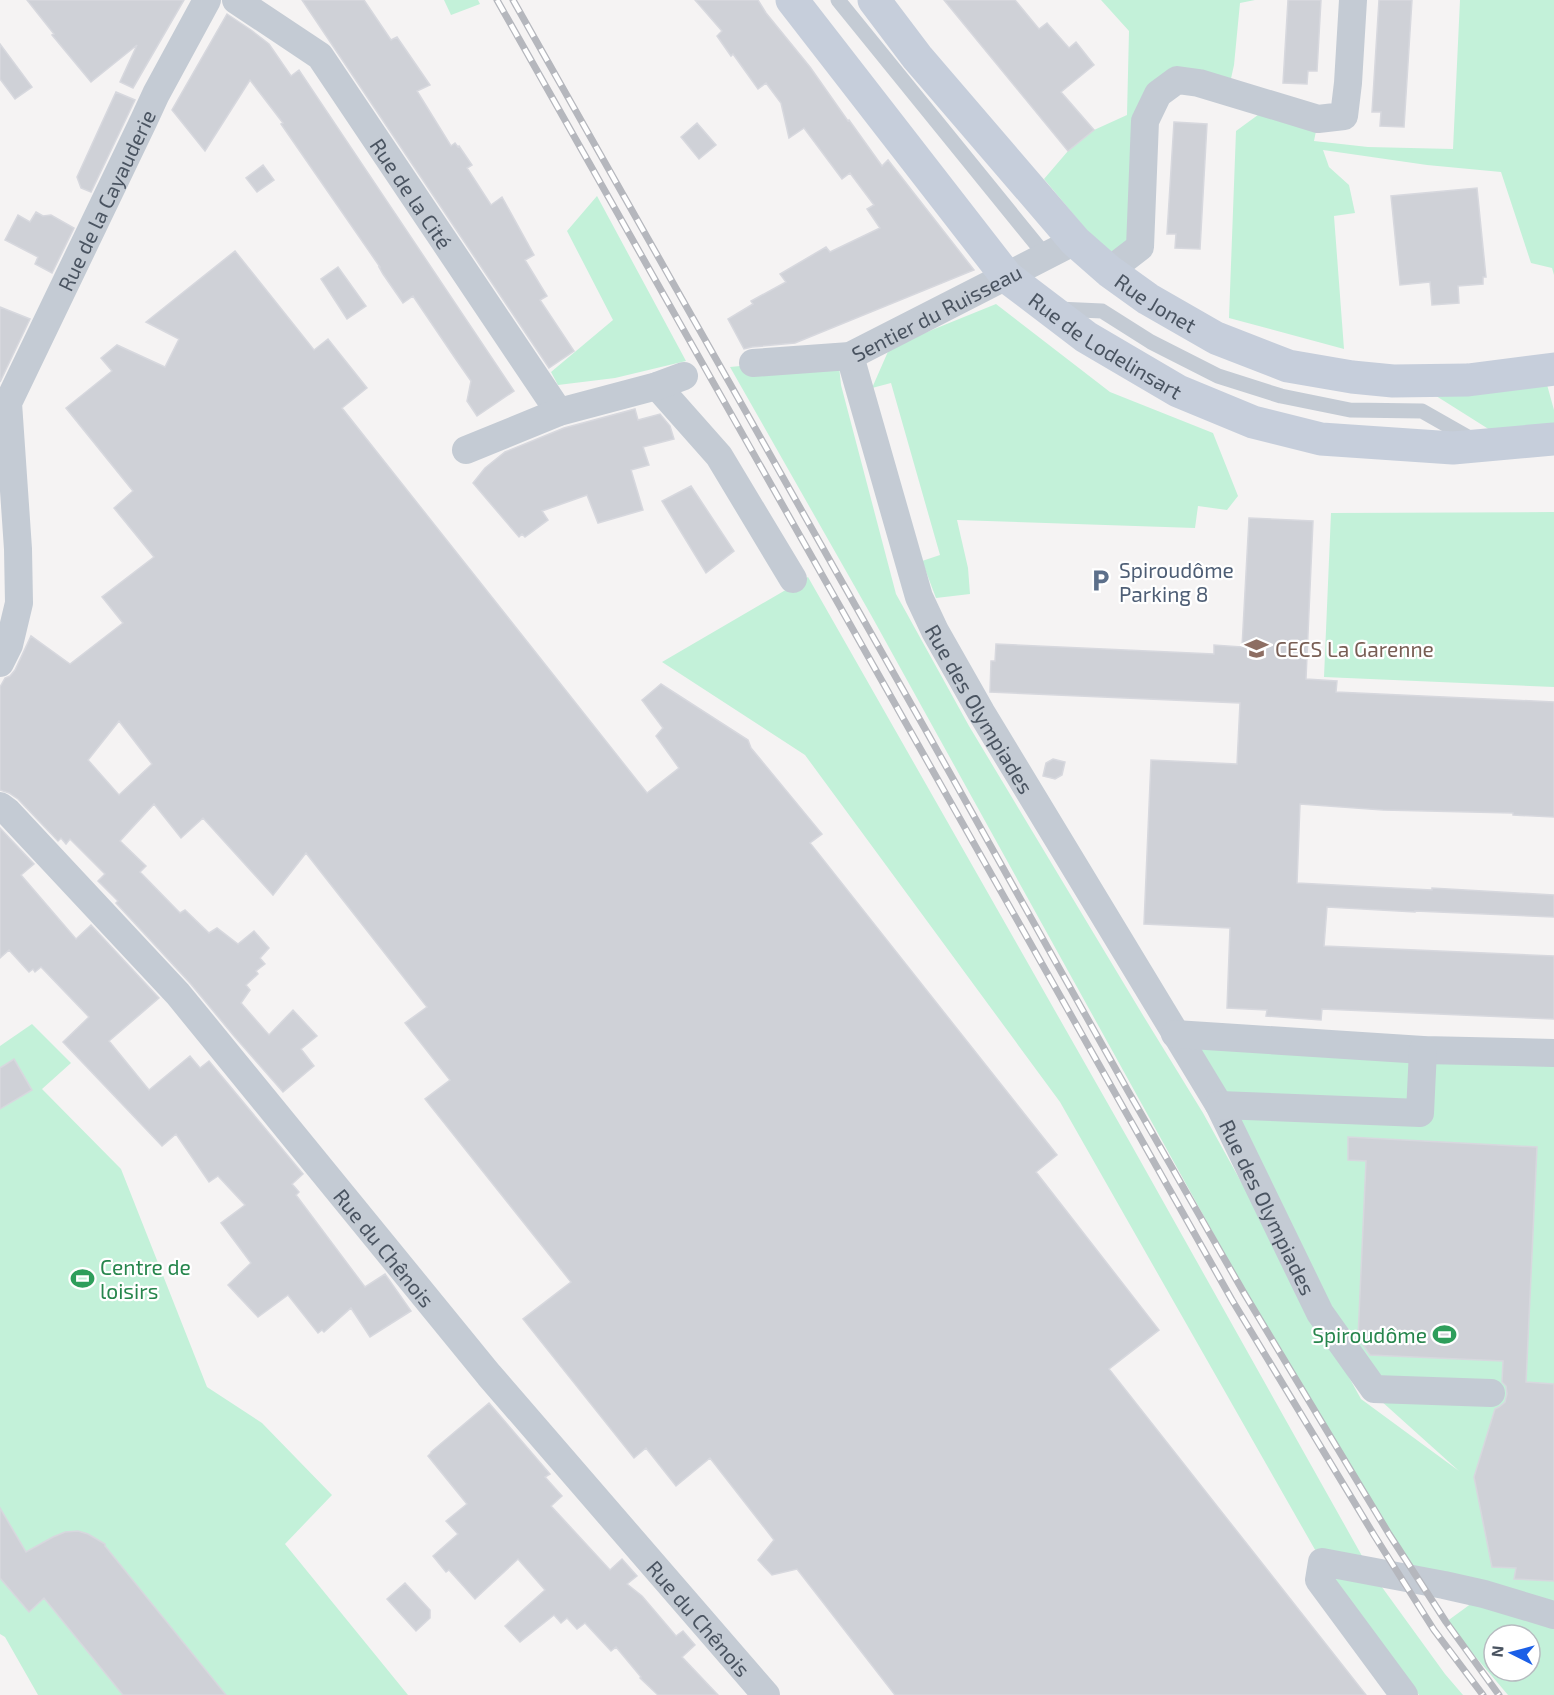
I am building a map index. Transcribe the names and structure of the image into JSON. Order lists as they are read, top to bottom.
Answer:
{
  "streets": {
    "street": [
      "Rue de la Cité",
      "Rue de la Cayauderie",
      "Rue Jonet",
      "Sentier du Ruisseau",
      "Rue de Lodelinsart",
      "Rue des Olympiades",
      "Rue du Chênois"
    ]
  },
  "crossings": [
    ["Rue Jonet", "Sentier du Ruisseau"],
    ["Sentier du Ruisseau", "Rue de Lodelinsart"],
    ["Sentier du Ruisseau", "Rue des Olympiades"]
  ],
  "places": {
    "parking": ["Spiroudôme Parking 8"],
    "school or university": ["CECS La Garenne"],
    "sports": ["Centre de loisirs", "Spiroudôme"]
  },
  "north": "left"
}
